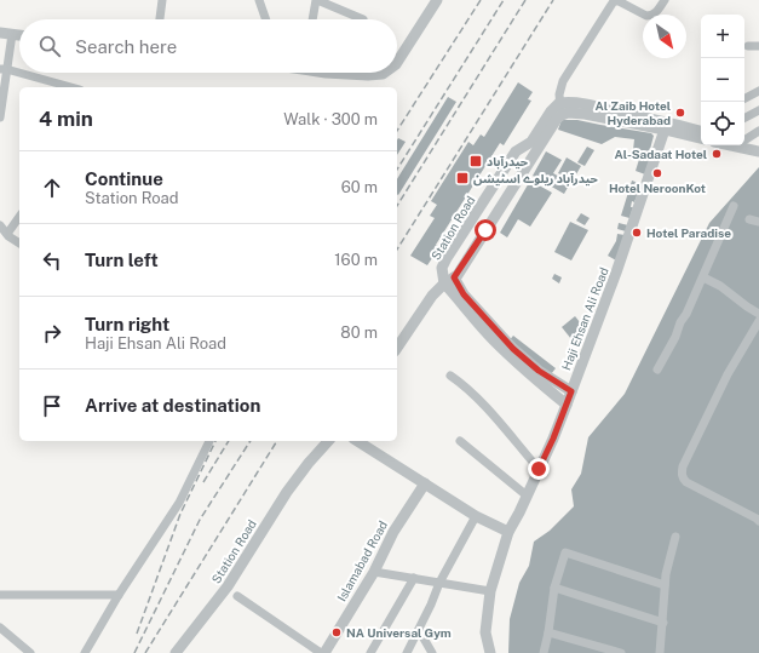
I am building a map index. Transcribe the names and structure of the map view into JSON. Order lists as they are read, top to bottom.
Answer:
{
  "streets": {
    "street": ["Station Road", "Haji Ehsan Ali Road", "Islamabad Road"]
  },
  "places": {
    "other": [
      "Al Zaib Hotel Hyderabad",
      "Al-Sadaat Hotel",
      "Hotel NeroonKot",
      "Hotel Paradise",
      "NA Universal Gym"
    ],
    "transit": ["حیدرآباد", "حیدرآباد ریلوے اسٹیشن"]
  },
  "north": "bottom right",
  "page": {
    "map_buttons": ["+", "−"],
    "search": "Search here",
    "heading": ["4 min", "Walk · 300 m"],
    "list": [
      ["Continue", "Station Road", "60 m"],
      ["Turn left", "160 m"],
      ["Turn right", "Haji Ehsan Ali Road", "80 m"],
      "Arrive at destination"
    ]
  }
}
